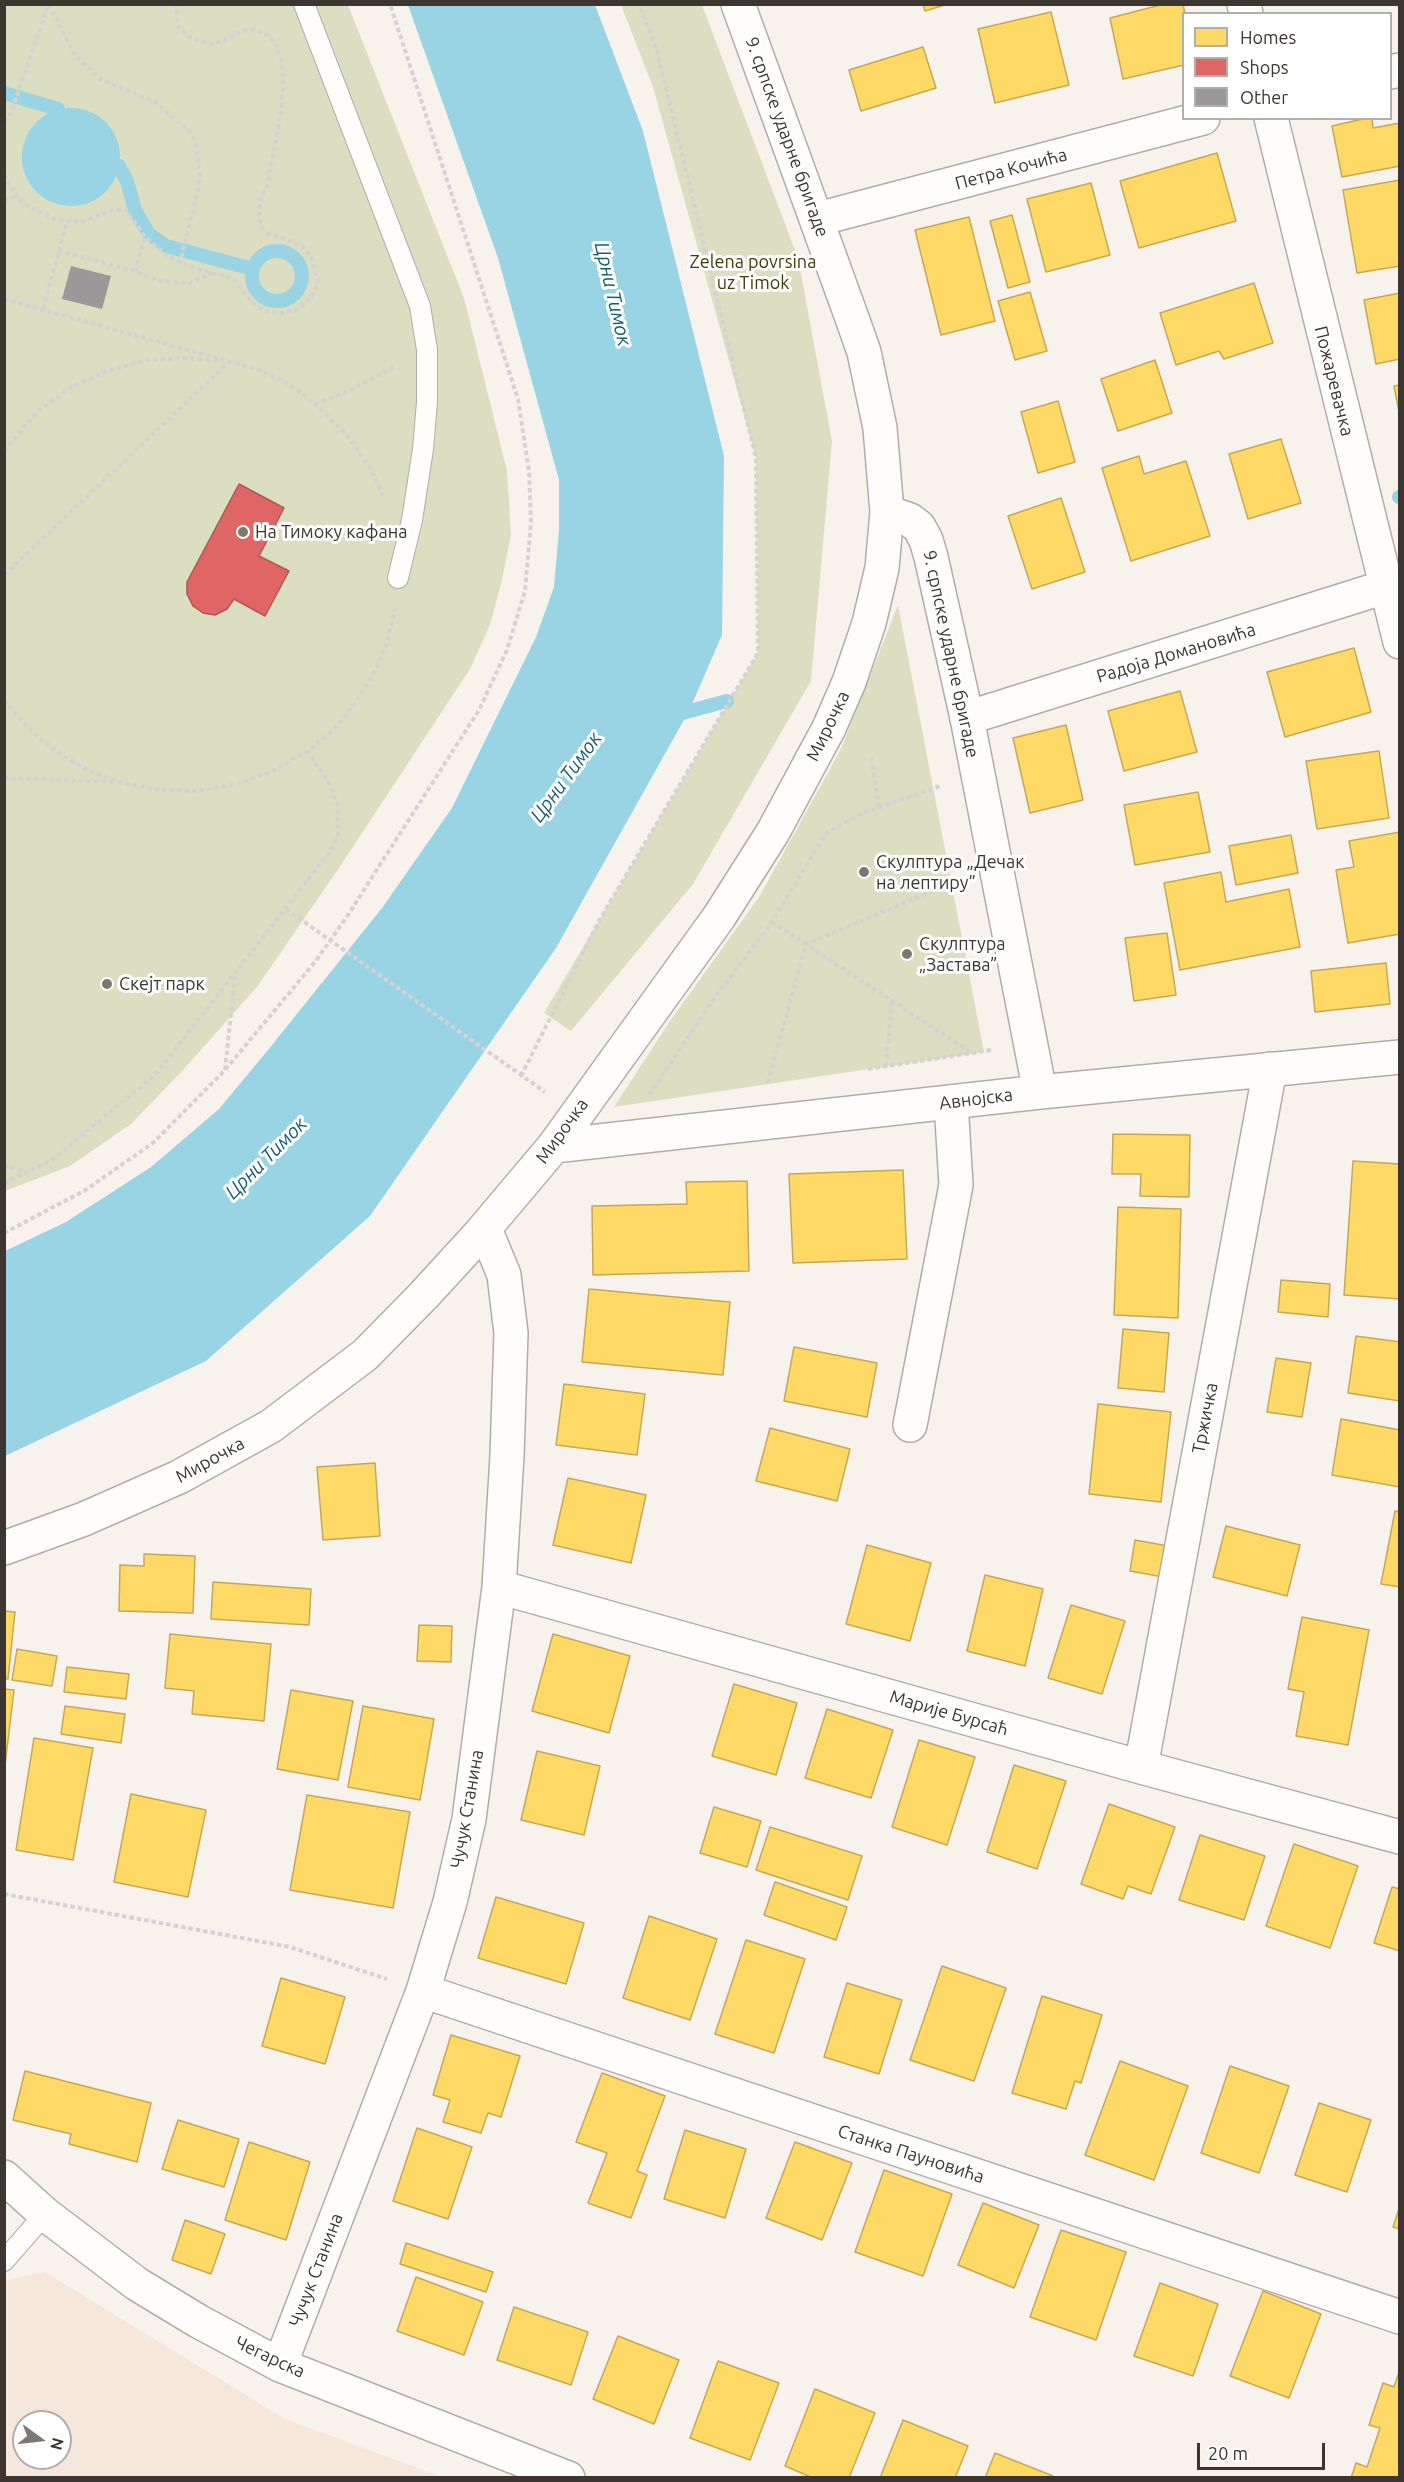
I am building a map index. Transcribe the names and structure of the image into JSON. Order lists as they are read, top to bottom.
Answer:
{
  "streets": {
    "street": [
      "9. српске ударне бригаде",
      "Петра Кочића",
      "Пожаревачка",
      "Радоја Домановића",
      "Мирочка",
      "Авнојска",
      "Тржичка",
      "Марије Бурсаћ",
      "Чучук Станина",
      "Станка Пауновића",
      "Чегарска"
    ]
  },
  "crossings": [
    ["9. српске ударне бригаде", "Петра Кочића"],
    ["9. српске ударне бригаде", "Радоја Домановића"],
    ["9. српске ударне бригаде", "Мирочка"],
    ["9. српске ударне бригаде", "Авнојска"],
    ["Пожаревачка", "Радоја Домановића"],
    ["Мирочка", "Авнојска"],
    ["Мирочка", "Чучук Станина"],
    ["Авнојска", "Тржичка"],
    ["Тржичка", "Марије Бурсаћ"],
    ["Марије Бурсаћ", "Чучук Станина"],
    ["Чучук Станина", "Станка Пауновића"],
    ["Чучук Станина", "Чегарска"]
  ],
  "water": ["Црни Тимок"],
  "parks": ["Zelena povrsina uz Timok"],
  "places": [
    "На Тимоку кафана",
    "Скулптура „Дечак на лептиру”",
    "Скулптура „Застава”",
    "Скејт парк"
  ],
  "legend": ["Homes", "Shops", "Other"],
  "scale_bar": "20 m",
  "north": "right"
}
